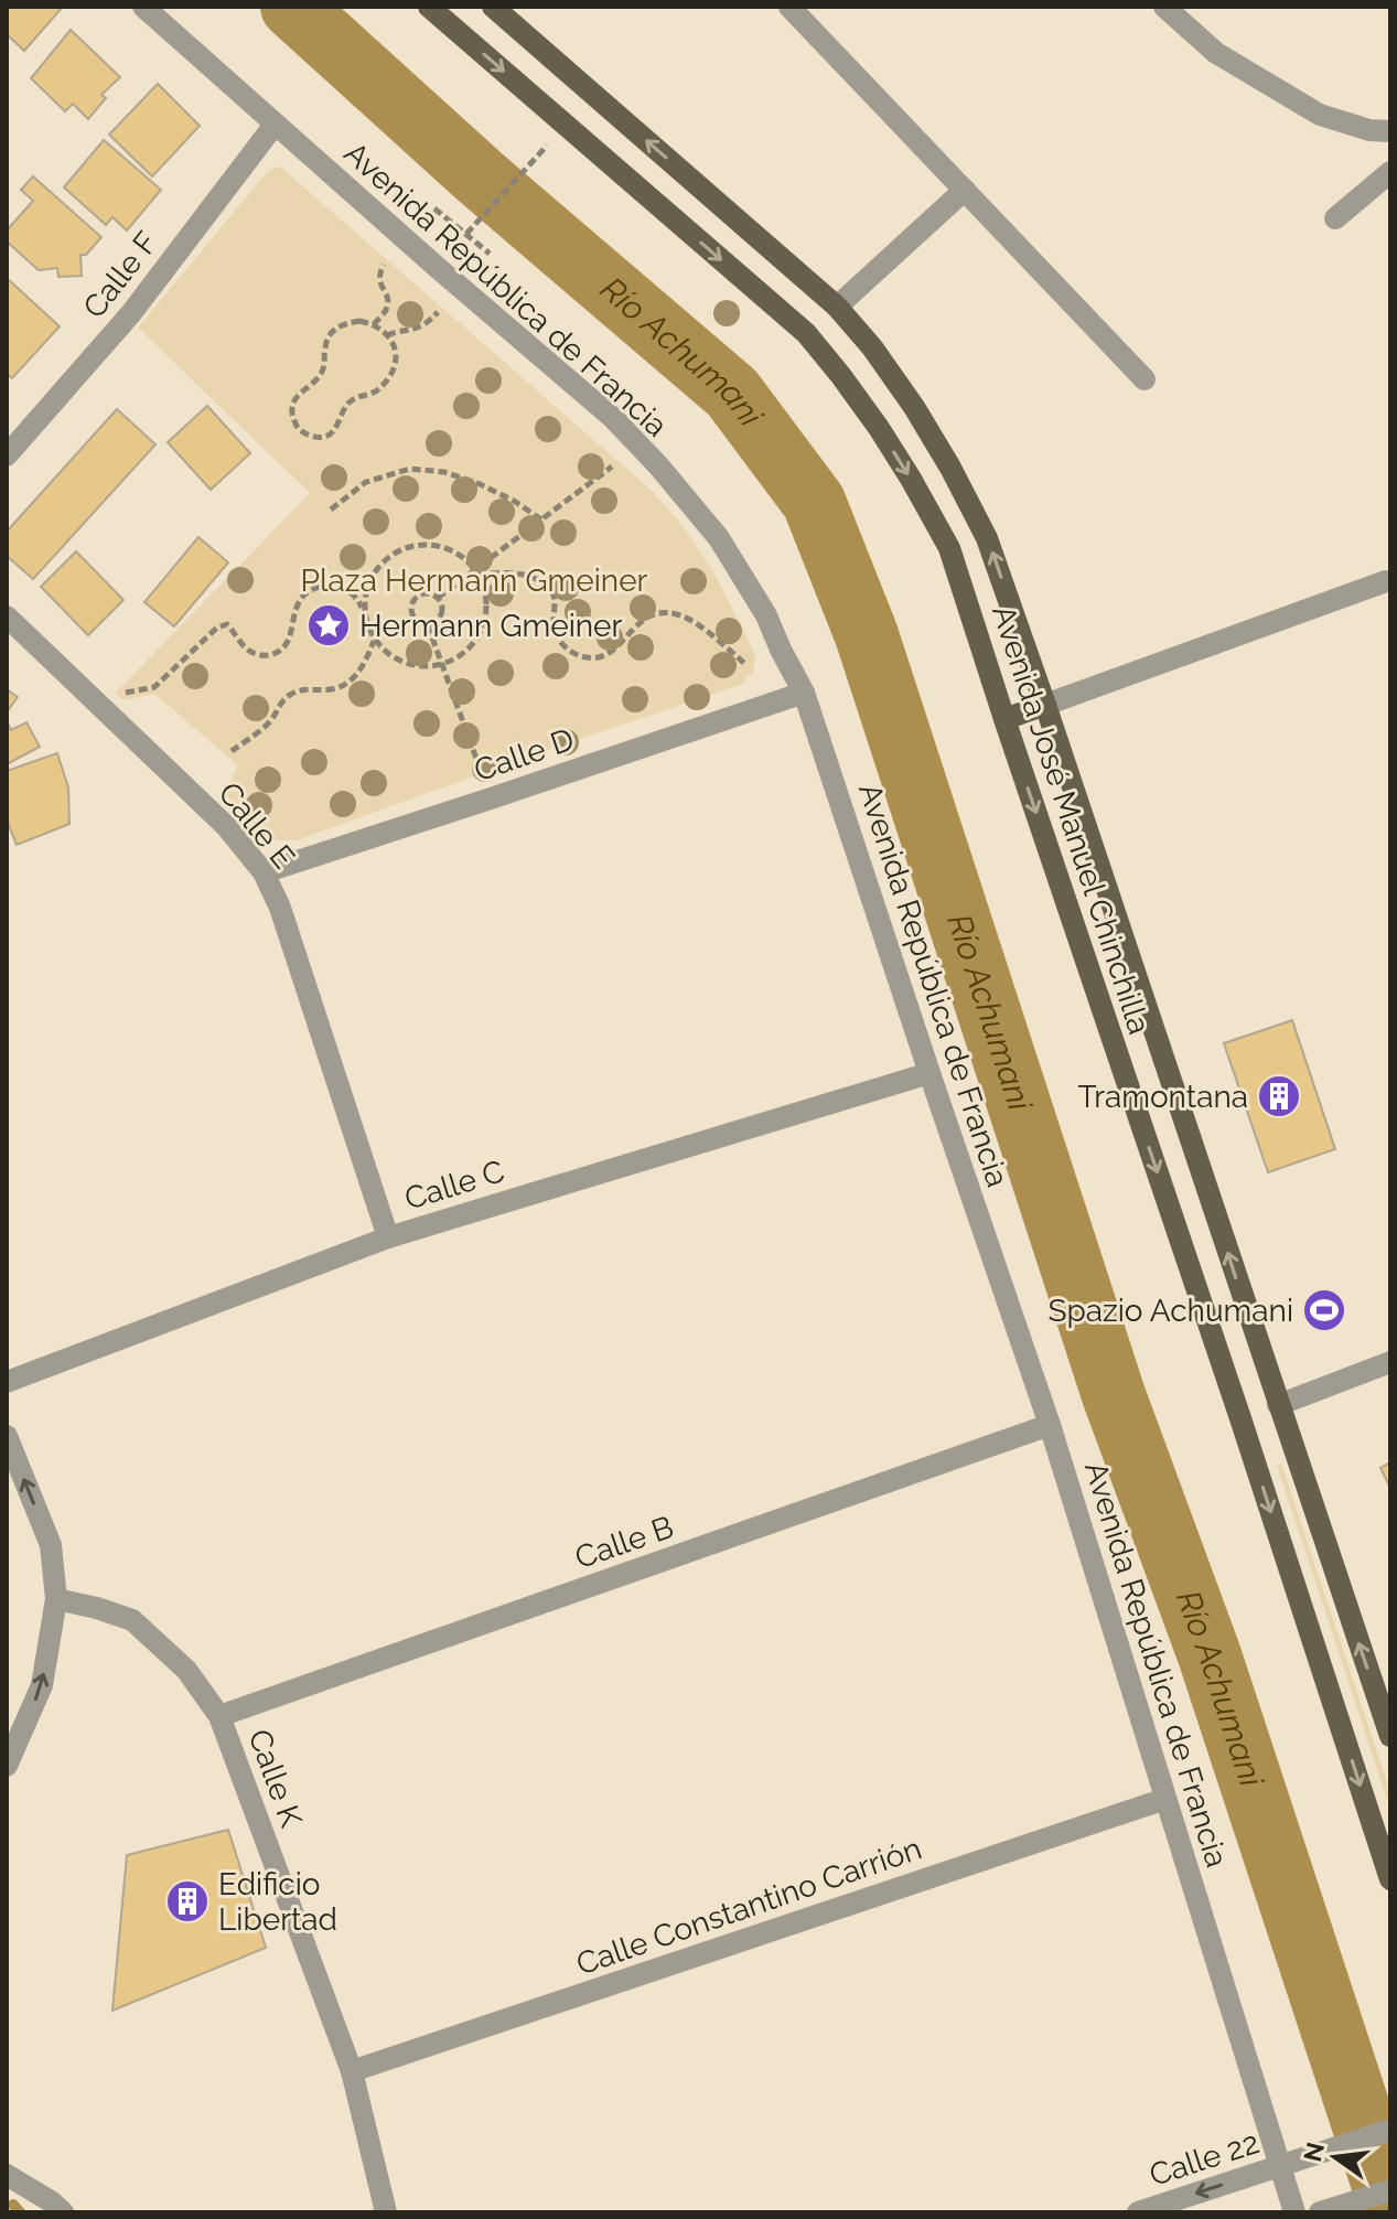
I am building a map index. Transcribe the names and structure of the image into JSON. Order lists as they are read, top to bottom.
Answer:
{
  "streets": {
    "main road": ["Avenida José Manuel Chinchilla"],
    "street": [
      "Calle F",
      "Avenida República de Francia",
      "Calle D",
      "Calle E",
      "Calle C",
      "Calle B",
      "Calle K",
      "Calle Constantino Carrión",
      "Calle 22"
    ]
  },
  "crossings": [
    ["Calle F", "Avenida República de Francia"],
    ["Avenida República de Francia", "Calle D"],
    ["Avenida República de Francia", "Calle C"],
    ["Avenida República de Francia", "Calle B"],
    ["Avenida República de Francia", "Calle Constantino Carrión"],
    ["Avenida República de Francia", "Calle 22"],
    ["Calle D", "Calle E"],
    ["Calle E", "Calle C"],
    ["Calle B", "Calle K"],
    ["Calle K", "Calle Constantino Carrión"]
  ],
  "one_way": ["Calle 22"],
  "water": ["Río Achumani"],
  "parks": ["Plaza Hermann Gmeiner"],
  "places": {
    "place": ["Hermann Gmeiner"],
    "building": ["Tramontana", "Edificio Libertad"],
    "sports": ["Spazio Achumani"]
  },
  "north": "left"
}
